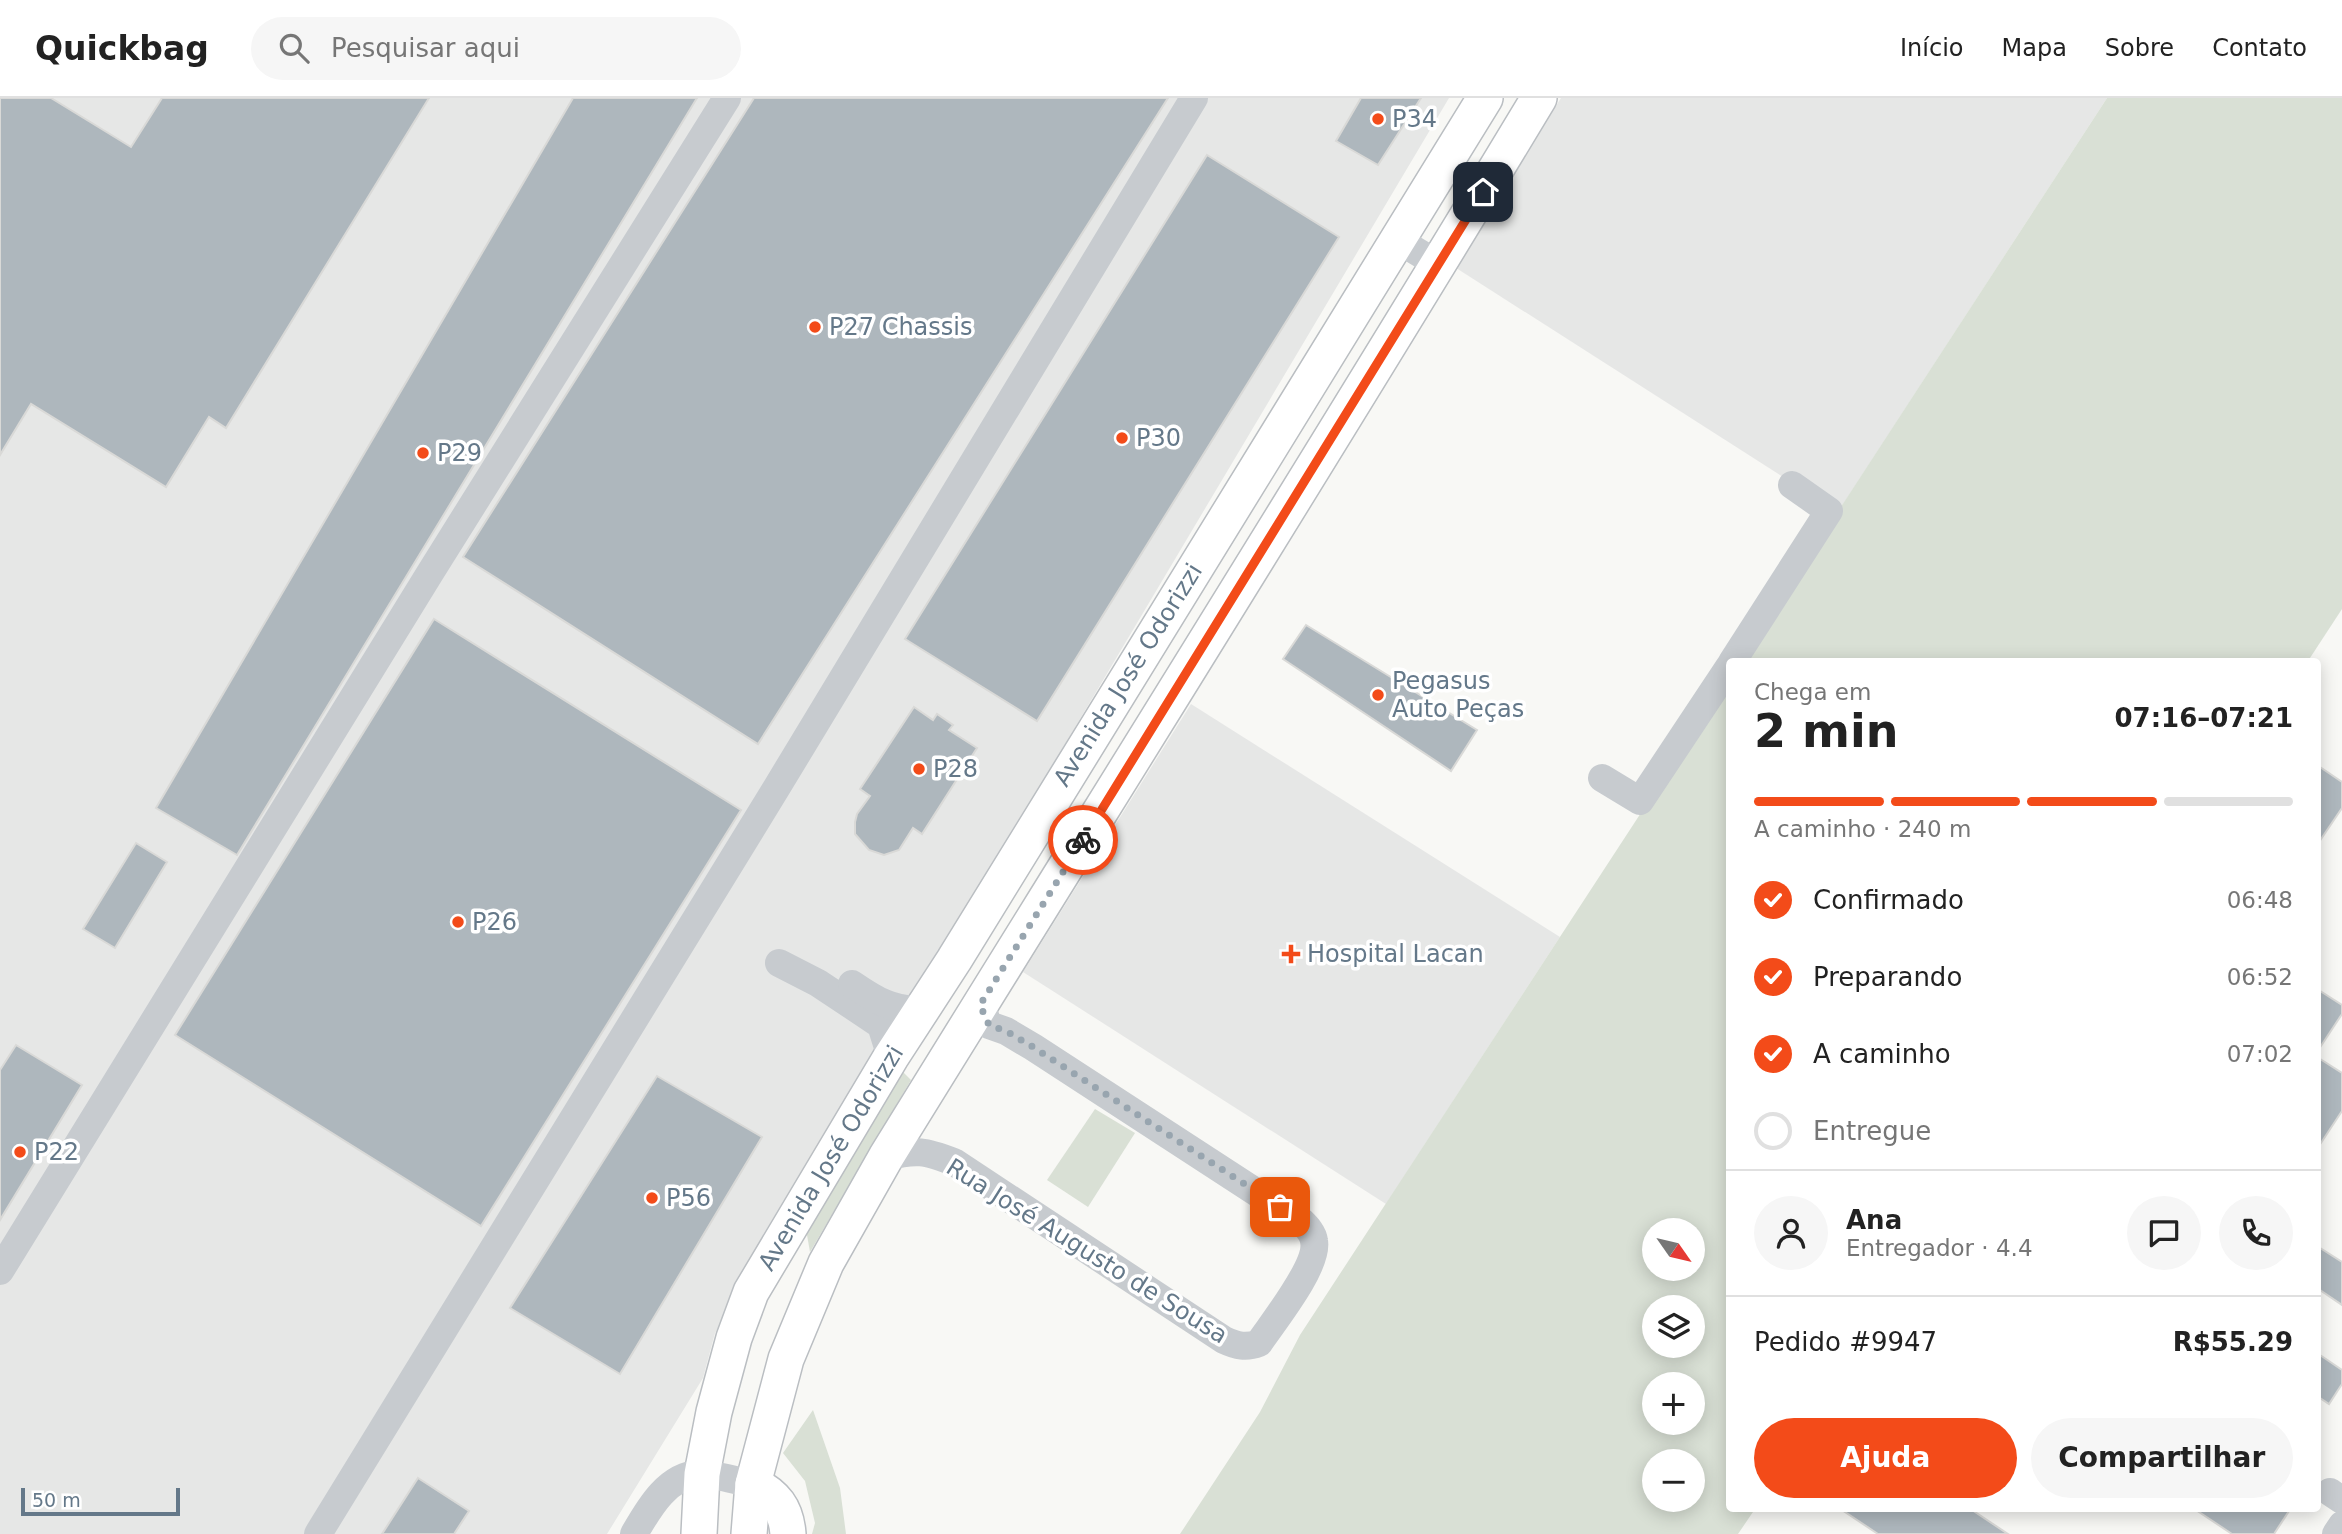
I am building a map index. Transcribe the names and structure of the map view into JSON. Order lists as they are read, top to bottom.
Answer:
{
  "streets": {
    "main road": ["Avenida José Odorizzi"],
    "street": ["Rua José Augusto de Sousa"]
  },
  "crossings": [
    ["Avenida José Odorizzi", "Rua José Augusto de Sousa"]
  ],
  "places": {
    "other": [
      "P34",
      "P27 Chassis",
      "P30",
      "P29",
      "Pegasus Auto Peças",
      "P28",
      "P26",
      "P22",
      "P56"
    ],
    "health": ["Hospital Lacan"]
  },
  "scale_bar": "50 m",
  "north": "bottom right",
  "page": {
    "header": "Quickbag",
    "search": "Pesquisar aqui",
    "nav": [
      "Início",
      "Mapa",
      "Sobre",
      "Contato"
    ],
    "heading": ["2 min", "Chega em", "07:16–07:21"],
    "panel": [
      "Ana",
      "Entregador · 4.4",
      "Pedido #9947",
      "R$55.29"
    ],
    "bar": "A caminho · 240 m",
    "list": [
      ["Confirmado", "06:48"],
      ["Preparando", "06:52"],
      ["A caminho", "07:02"],
      "Entregue"
    ],
    "map_buttons": ["+", "−"],
    "buttons": ["Ajuda", "Compartilhar"],
    "scale": "50 m"
  }
}
